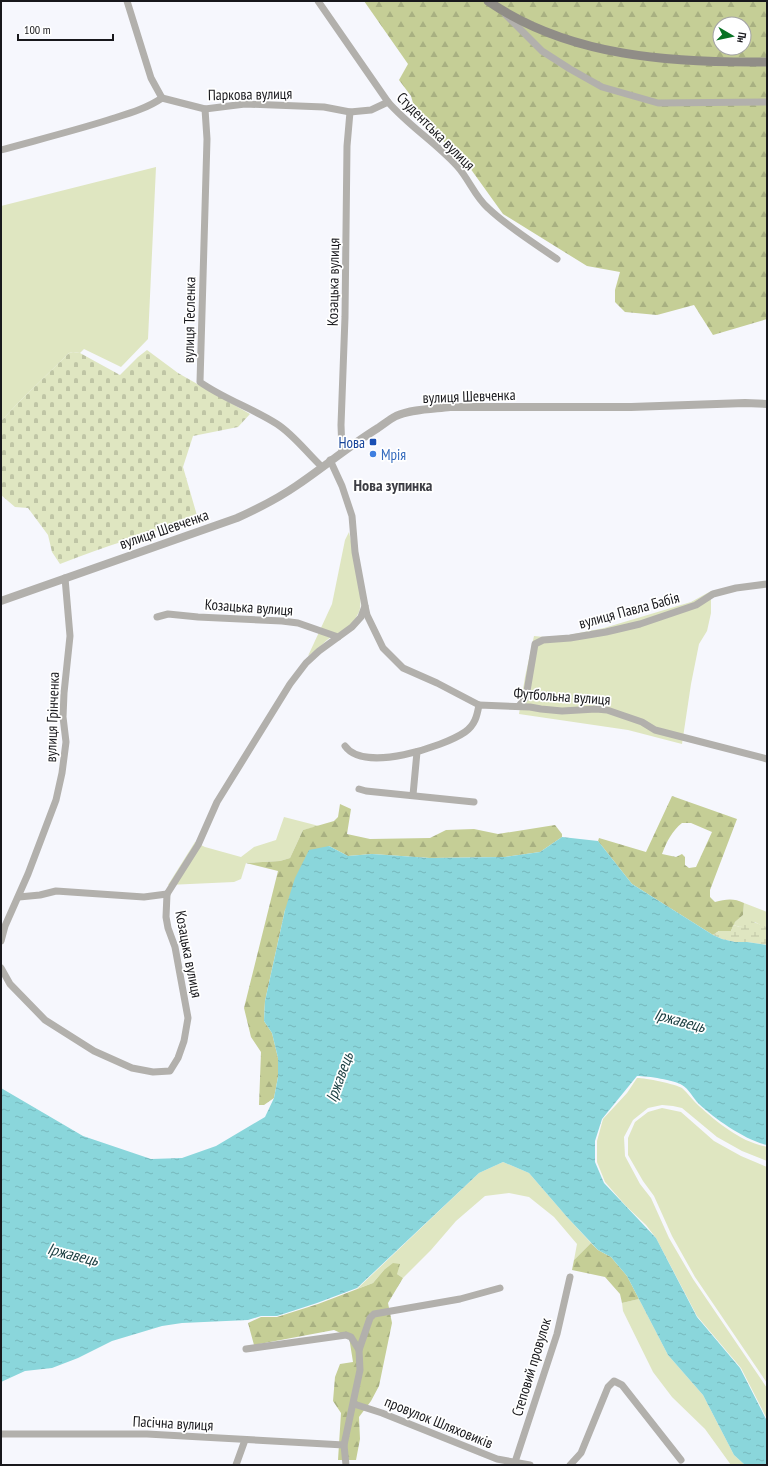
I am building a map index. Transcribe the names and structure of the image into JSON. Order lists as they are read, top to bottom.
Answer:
{
  "streets": {
    "street": [
      "Паркова вулиця",
      "Студентська вулиця",
      "Козацька вулиця",
      "вулиця Тесленка",
      "вулиця Шевченка",
      "вулиця Павла Бабія",
      "Футбольна вулиця",
      "вулиця Грінченка",
      "Степовий провулок",
      "провулок Шляховиків",
      "Пасічна вулиця"
    ]
  },
  "crossings": [
    ["Паркова вулиця", "Студентська вулиця"],
    ["Паркова вулиця", "Козацька вулиця"],
    ["Паркова вулиця", "вулиця Тесленка"],
    ["Козацька вулиця", "вулиця Шевченка"],
    ["вулиця Тесленка", "вулиця Шевченка"],
    ["вулиця Шевченка", "вулиця Грінченка"],
    ["вулиця Павла Бабія", "Футбольна вулиця"],
    ["Степовий провулок", "провулок Шляховиків"]
  ],
  "districts": ["Нова зупинка"],
  "water": ["Іржавець"],
  "places": {
    "transit": ["Нова"],
    "other": ["Мрія"]
  },
  "scale_bar": "100 m",
  "north": "right"
}
